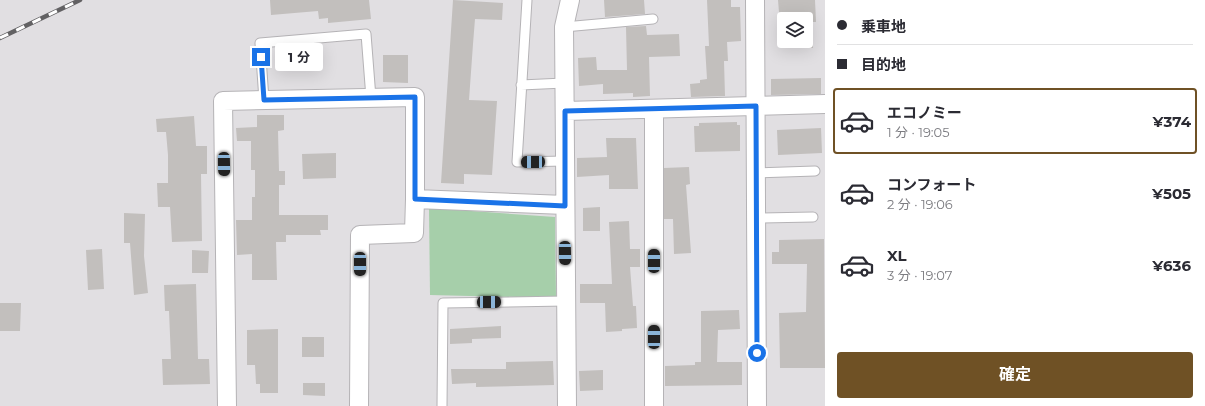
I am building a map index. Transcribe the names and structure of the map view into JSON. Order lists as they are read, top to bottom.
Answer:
{
  "page": {
    "banner": ["乗車地", "目的地"],
    "bubble": "1 分",
    "list": [
      {
        "name": "エコノミー",
        "note": "1 分 · 19:05",
        "value": "¥374"
      },
      {
        "name": "コンフォート",
        "note": "2 分 · 19:06",
        "value": "¥505"
      },
      {
        "name": "XL",
        "note": "3 分 · 19:07",
        "value": "¥636"
      }
    ],
    "buttons": "確定"
  }
}
